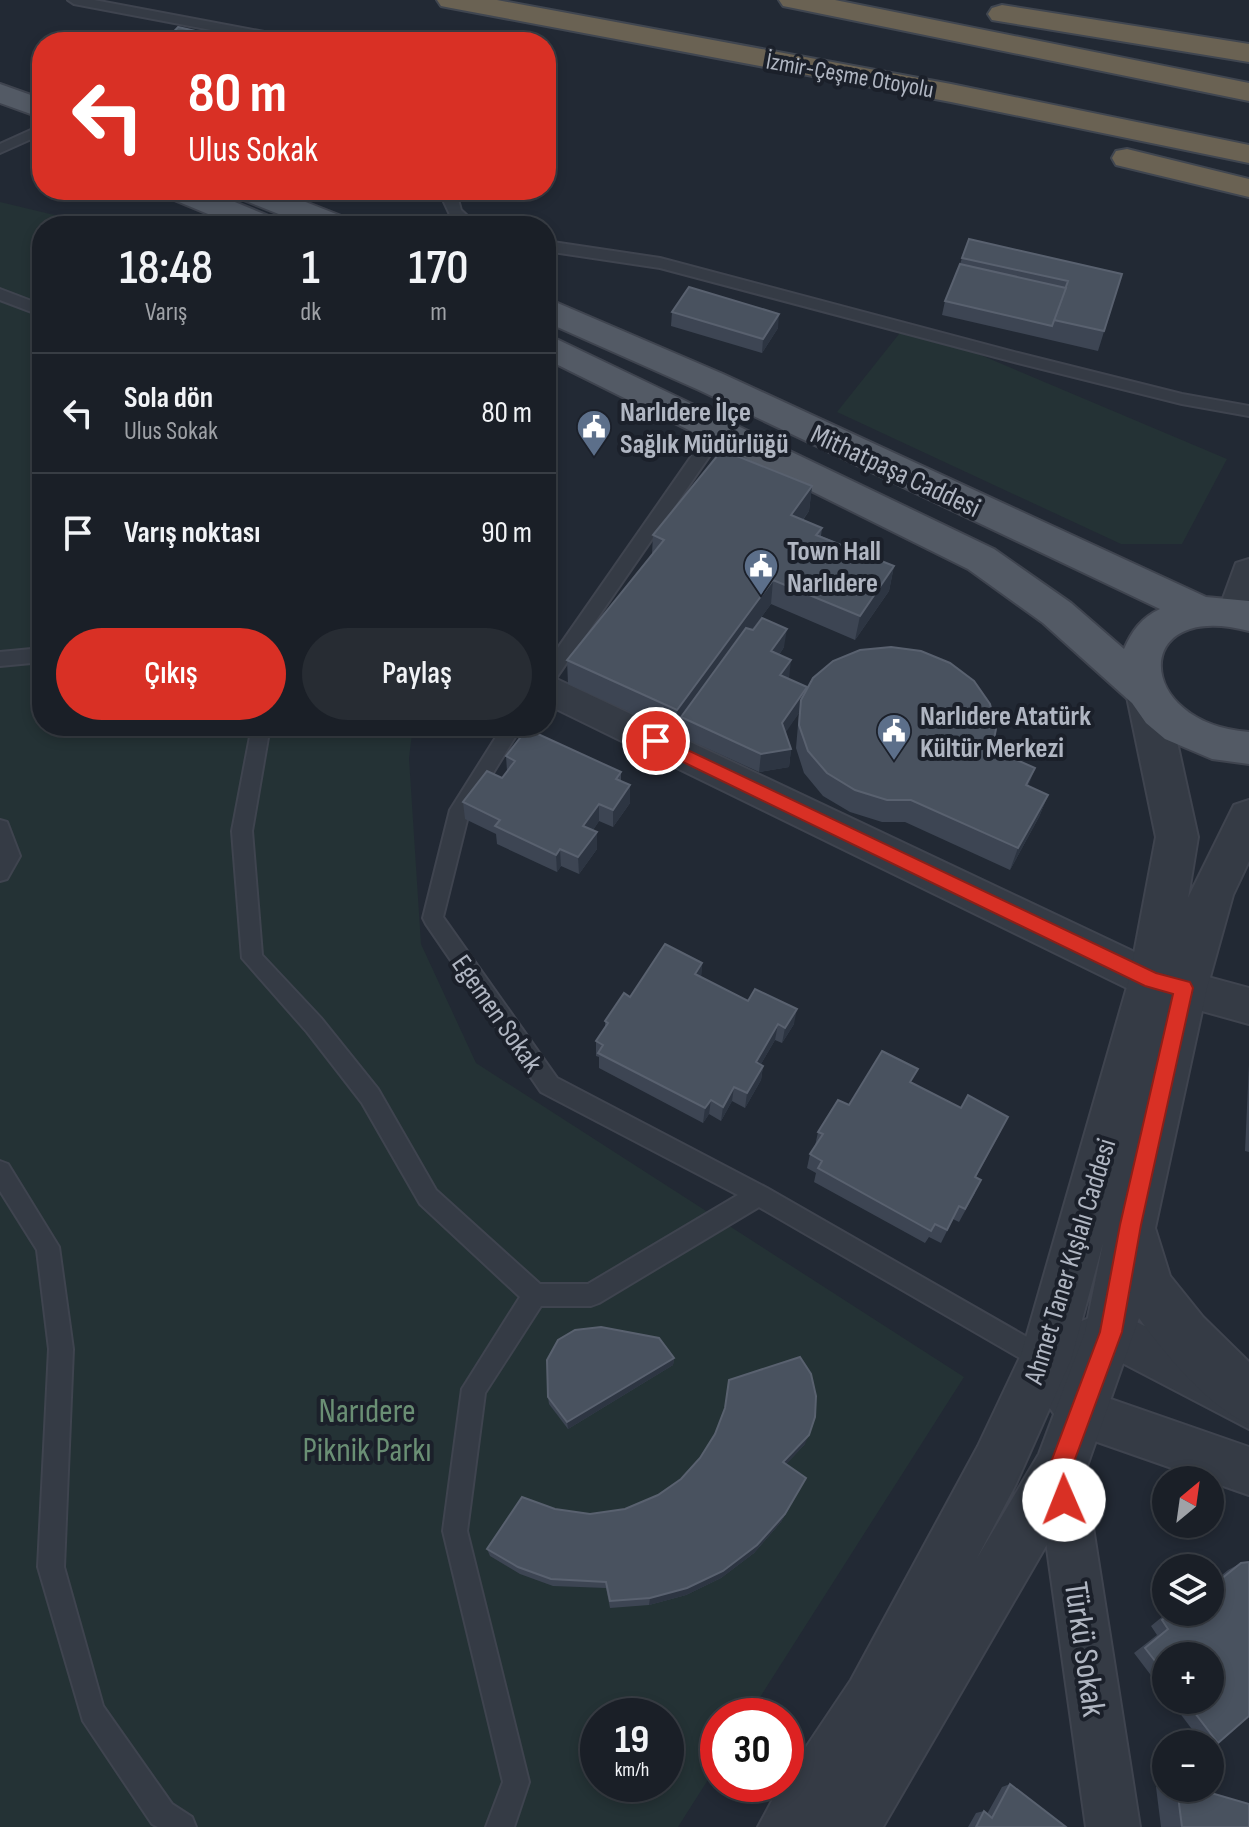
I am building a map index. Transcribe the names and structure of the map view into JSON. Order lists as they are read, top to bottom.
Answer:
{
  "streets": {
    "highway": ["İzmir-Çeşme Otoyolu"],
    "main road": ["Mithatpaşa Caddesi"],
    "street": ["Ahmet Taner Kışlalı Caddesi", "Türkü Sokak"],
    "lane": ["Egemen Sokak"]
  },
  "crossings": [
    ["Mithatpaşa Caddesi", "Ahmet Taner Kışlalı Caddesi"],
    ["Egemen Sokak", "Ahmet Taner Kışlalı Caddesi"],
    ["Ahmet Taner Kışlalı Caddesi", "Türkü Sokak"]
  ],
  "parks": ["Narıdere Piknik Parkı"],
  "places": {
    "public building": ["Narlıdere İlçe Sağlık Müdürlüğü", "Town Hall Narlıdere", "Narlıdere Atatürk Kültür Merkezi"]
  },
  "north": "top right",
  "page": {
    "turn": ["80 m", "Ulus Sokak"],
    "eta": [
      "18:48",
      "Varış",
      "1",
      "dk",
      "170",
      "m"
    ],
    "list": [
      {
        "name": "Sola dön",
        "note": "Ulus Sokak",
        "value": "80 m"
      },
      {
        "name": "Varış noktası",
        "value": "90 m"
      }
    ],
    "buttons": ["Çıkış", "Paylaş"],
    "map_buttons": ["+", "−"],
    "speed": "19 km/h",
    "limit": "30"
  }
}
